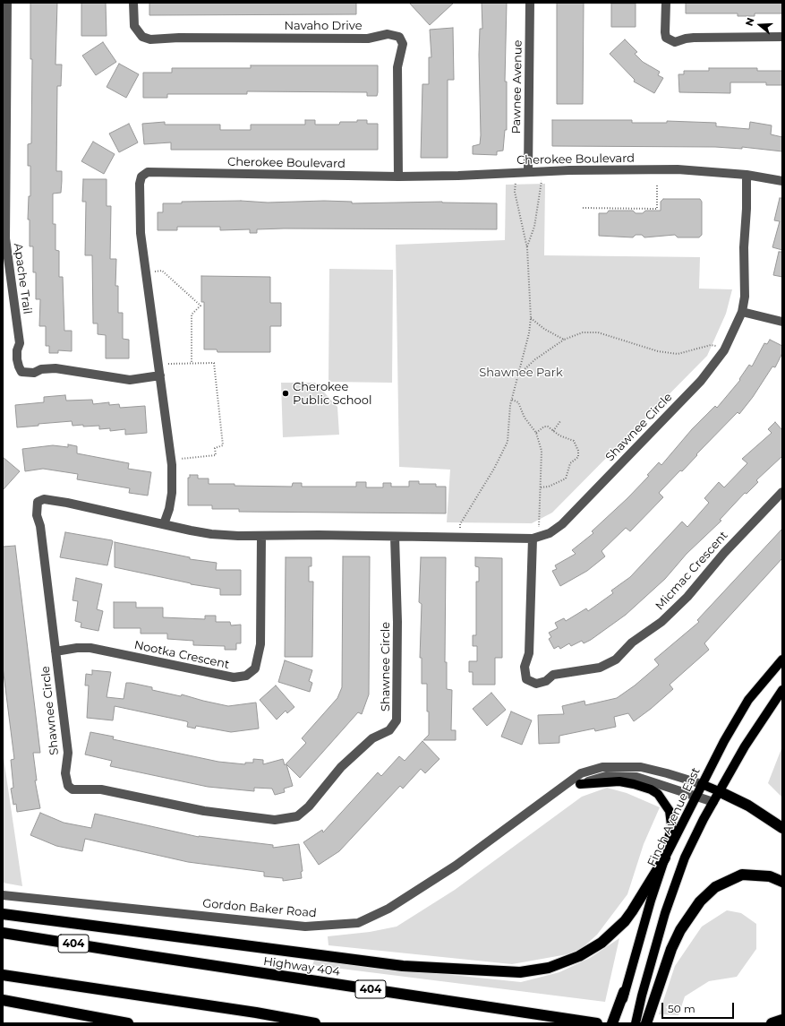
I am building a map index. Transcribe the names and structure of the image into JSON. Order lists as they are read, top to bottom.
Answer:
{
  "streets": {
    "highway": ["404", "Highway 404"],
    "main road": ["Finch Avenue East"],
    "street": [
      "Navaho Drive",
      "Pawnee Avenue",
      "Cherokee Boulevard",
      "Apache Trail",
      "Shawnee Circle",
      "Micmac Crescent",
      "Nootka Crescent",
      "Gordon Baker Road"
    ]
  },
  "crossings": [
    ["Navaho Drive", "Cherokee Boulevard"],
    ["Pawnee Avenue", "Cherokee Boulevard"],
    ["Cherokee Boulevard", "Apache Trail"],
    ["Cherokee Boulevard", "Shawnee Circle"],
    ["Shawnee Circle", "Micmac Crescent"],
    ["Shawnee Circle", "Nootka Crescent"],
    ["Finch Avenue East", "Gordon Baker Road"]
  ],
  "parks": ["Shawnee Park"],
  "places": ["Cherokee Public School"],
  "scale_bar": "50 m",
  "north": "left"
}
